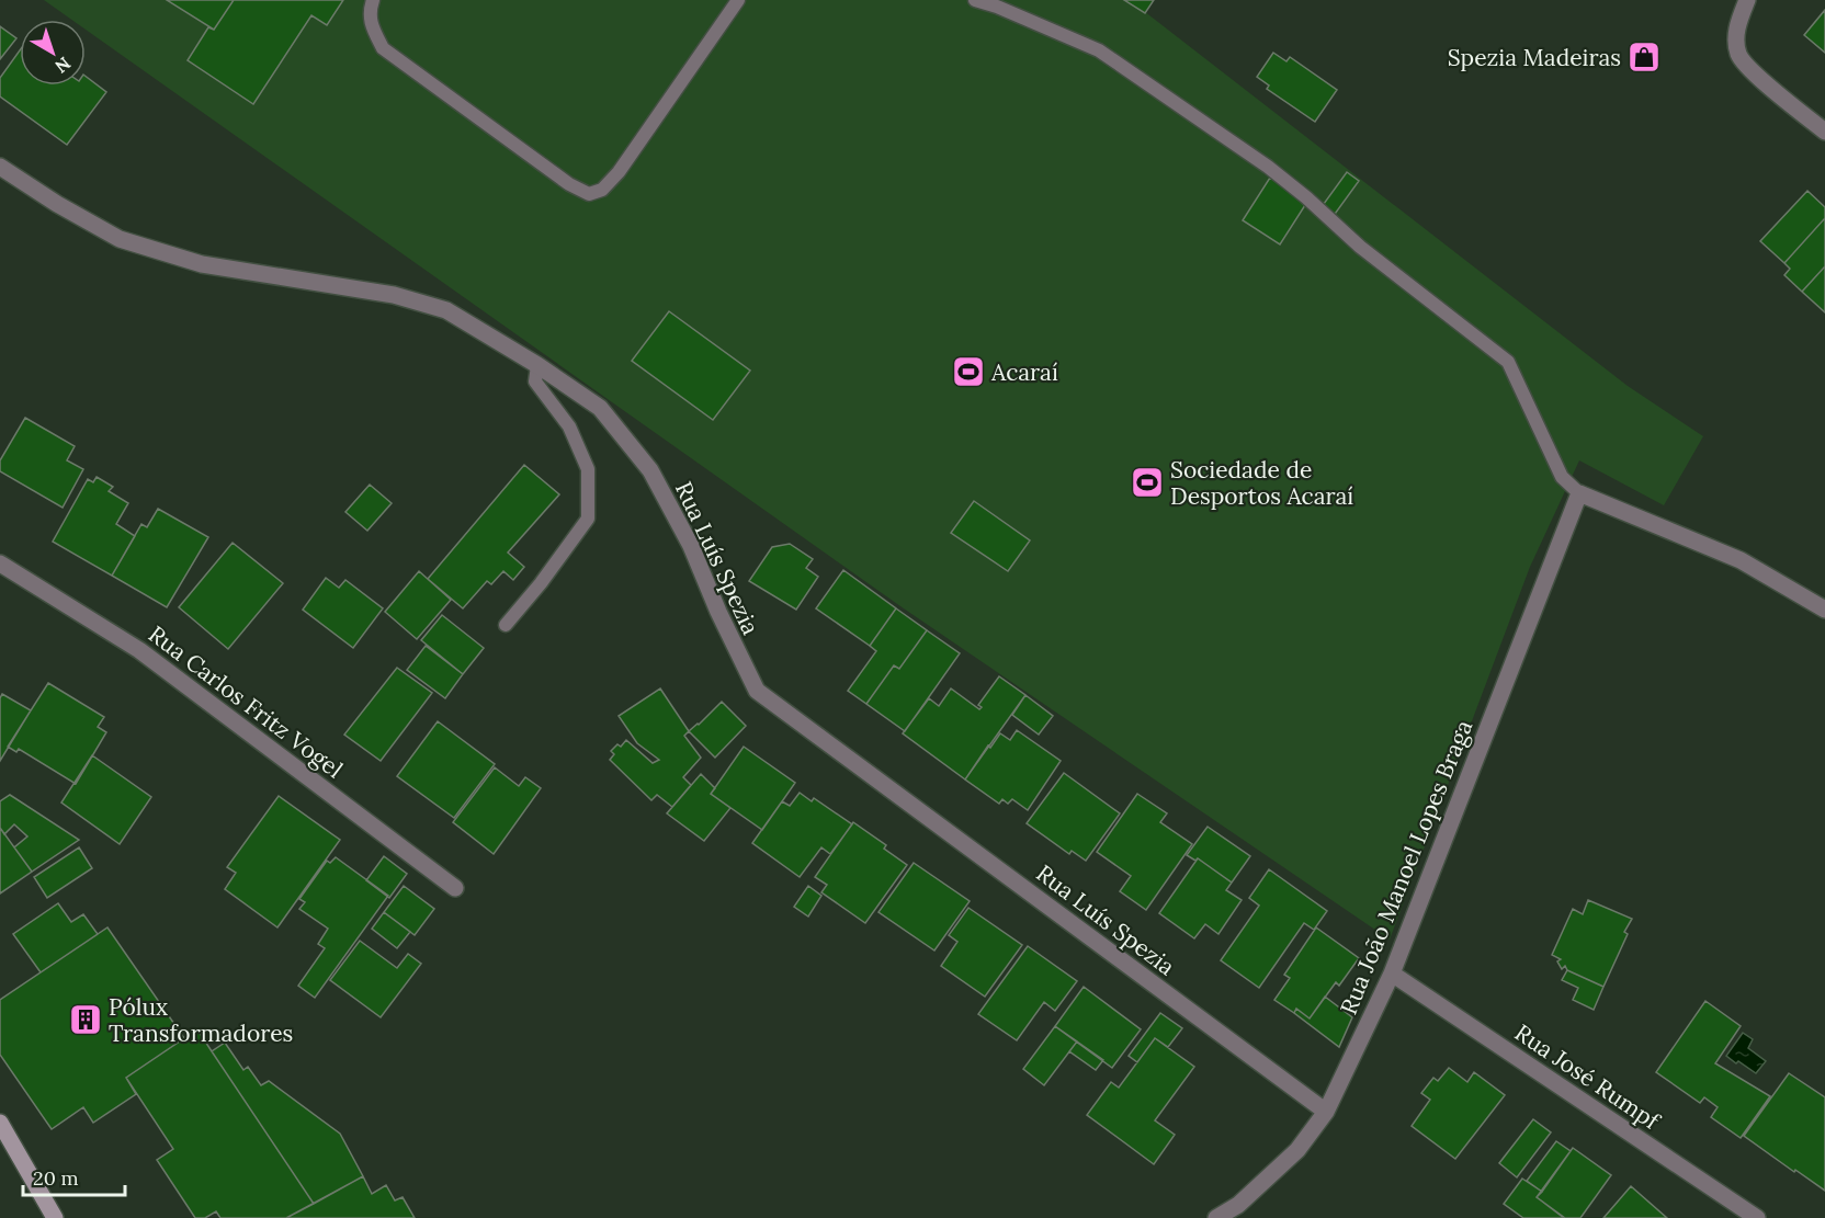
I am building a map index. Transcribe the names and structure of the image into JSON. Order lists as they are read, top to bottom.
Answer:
{
  "streets": {
    "street": [
      "Rua Luís Spezia",
      "Rua Carlos Fritz Vogel",
      "Rua João Manoel Lopes Braga",
      "Rua José Rumpf"
    ]
  },
  "crossings": [
    ["Rua Luís Spezia", "Rua João Manoel Lopes Braga"],
    ["Rua João Manoel Lopes Braga", "Rua José Rumpf"]
  ],
  "places": {
    "shop": ["Spezia Madeiras"],
    "sports": ["Acaraí", "Sociedade de Desportos Acaraí"],
    "building": ["Pólux Transformadores"]
  },
  "scale_bar": "20 m",
  "north": "bottom right"
}
